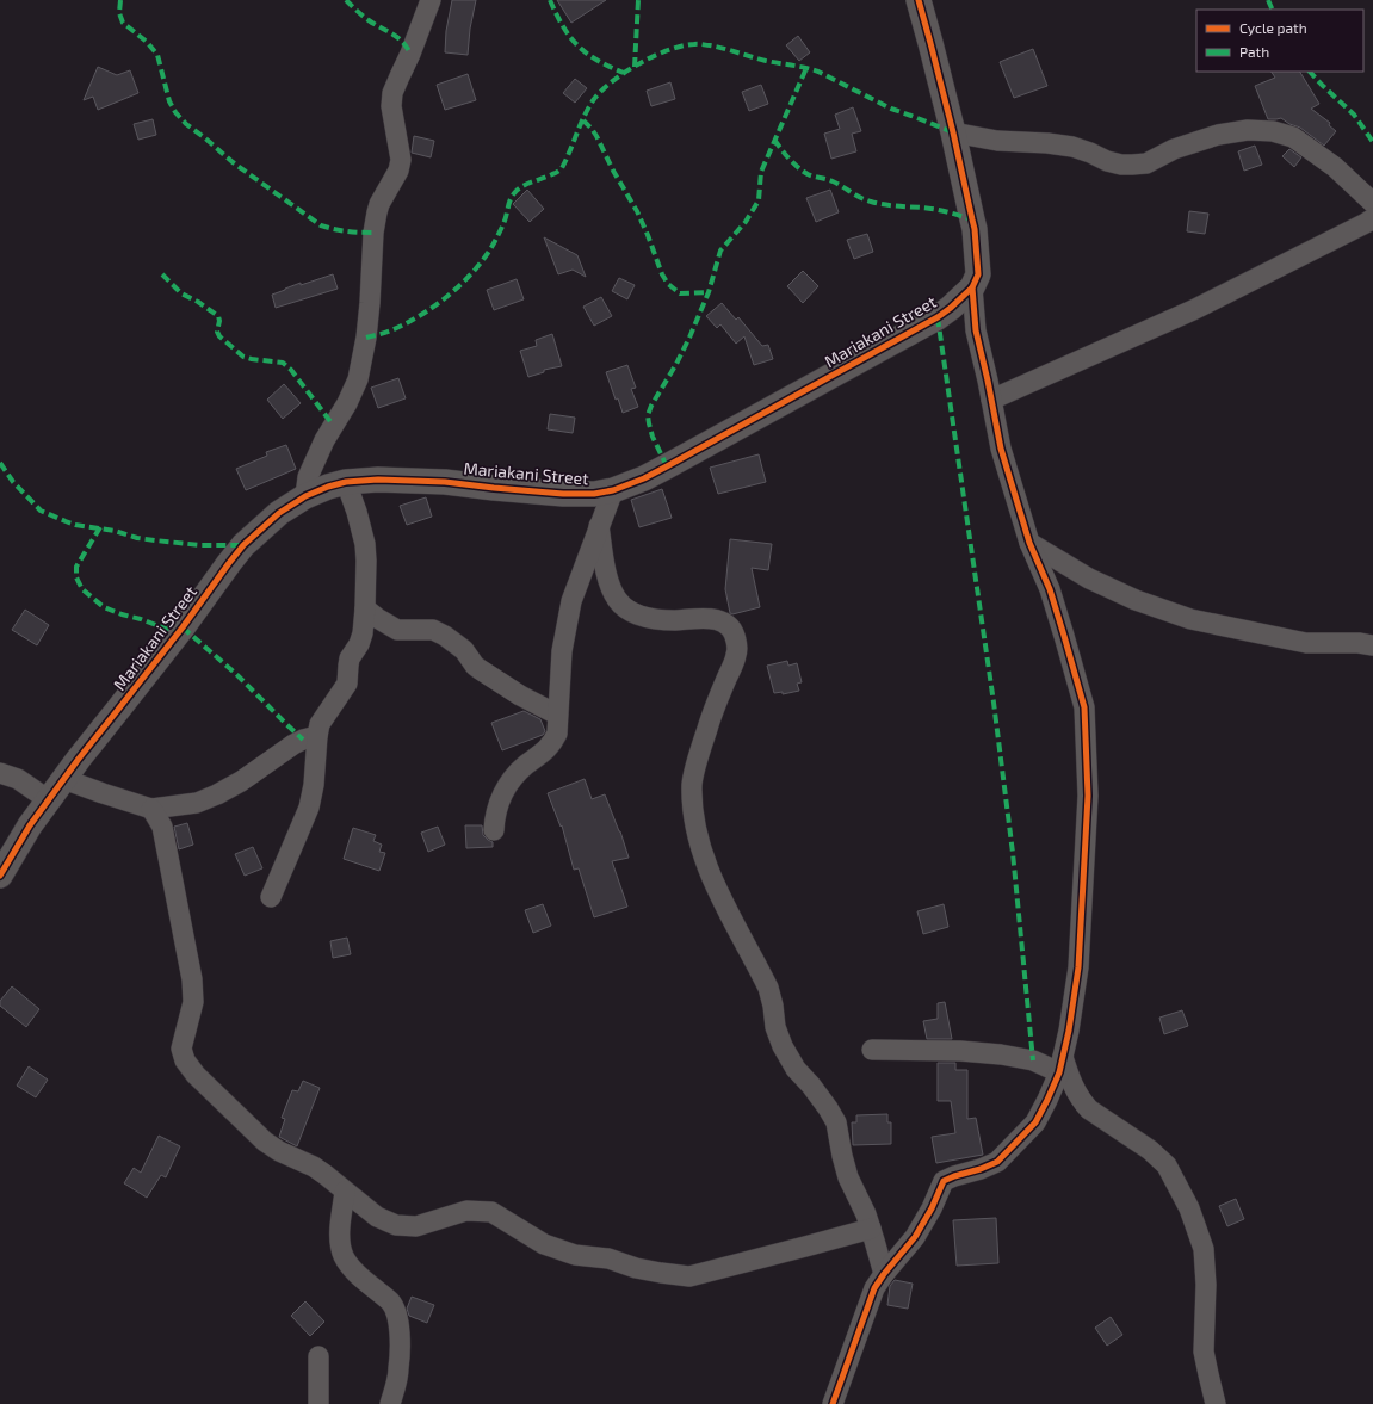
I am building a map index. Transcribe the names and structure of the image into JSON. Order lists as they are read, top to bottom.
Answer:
{
  "streets": {
    "street": ["Mariakani Street"]
  },
  "legend": ["Cycle path", "Path"]
}
